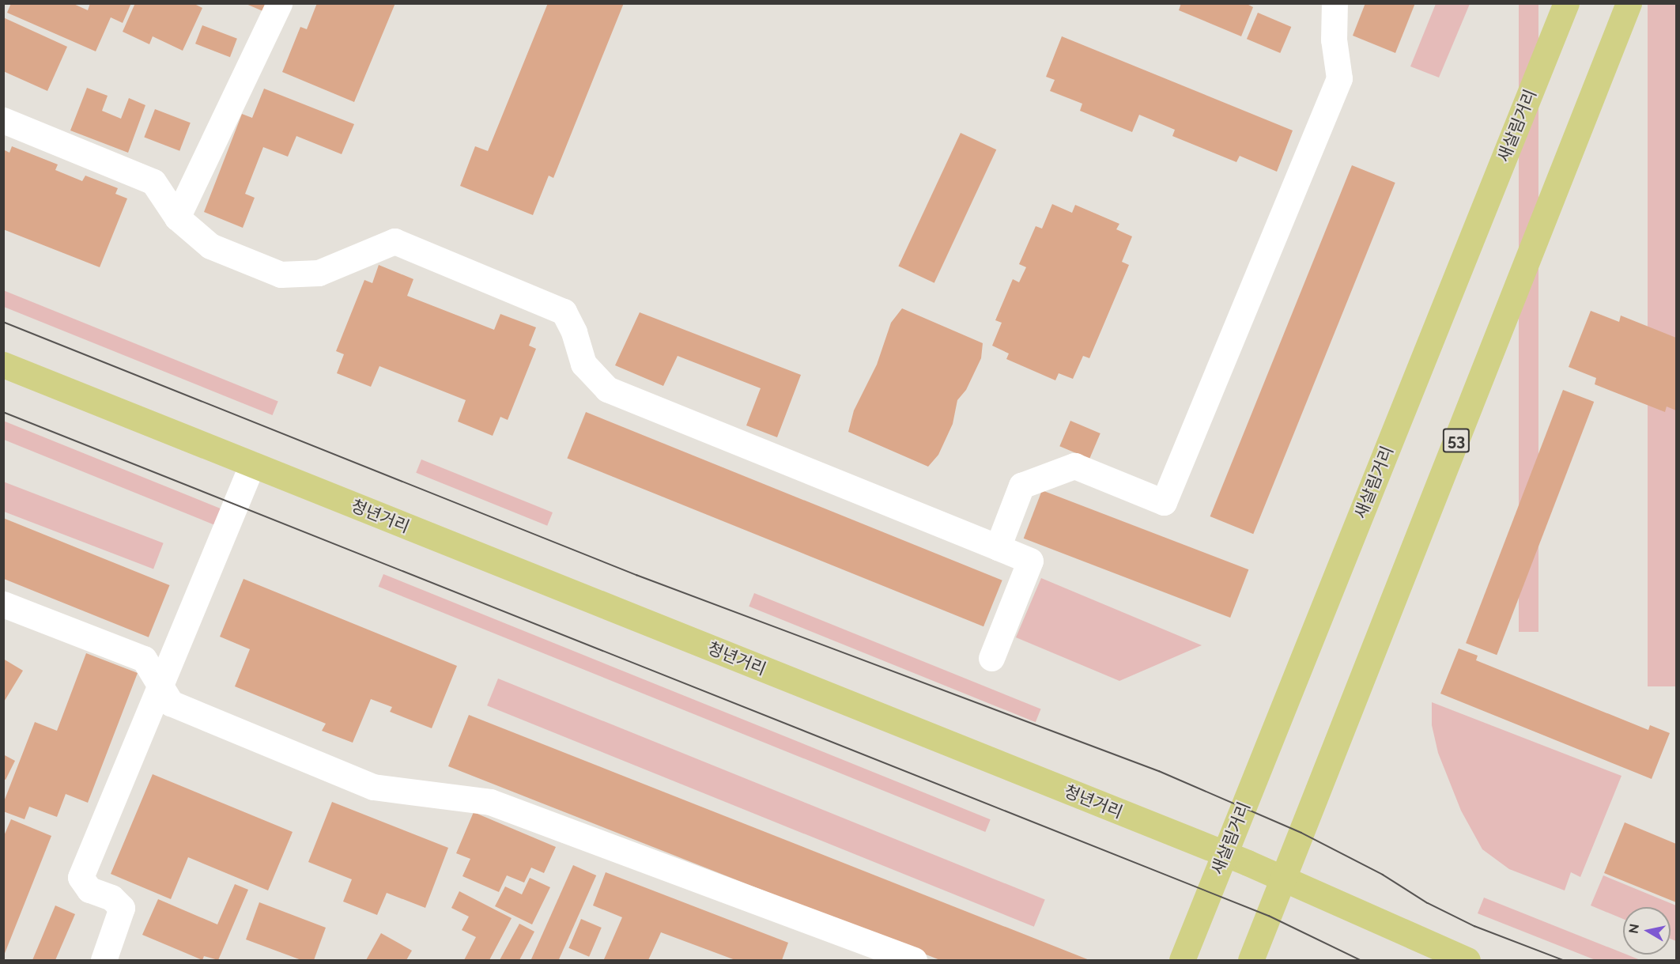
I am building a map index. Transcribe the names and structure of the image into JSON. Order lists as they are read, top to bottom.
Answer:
{
  "streets": {
    "main road": ["새살림거리", "53", "청년거리"]
  },
  "crossings": [
    ["새살림거리", "청년거리"],
    ["53", "청년거리"]
  ],
  "north": "left"
}
